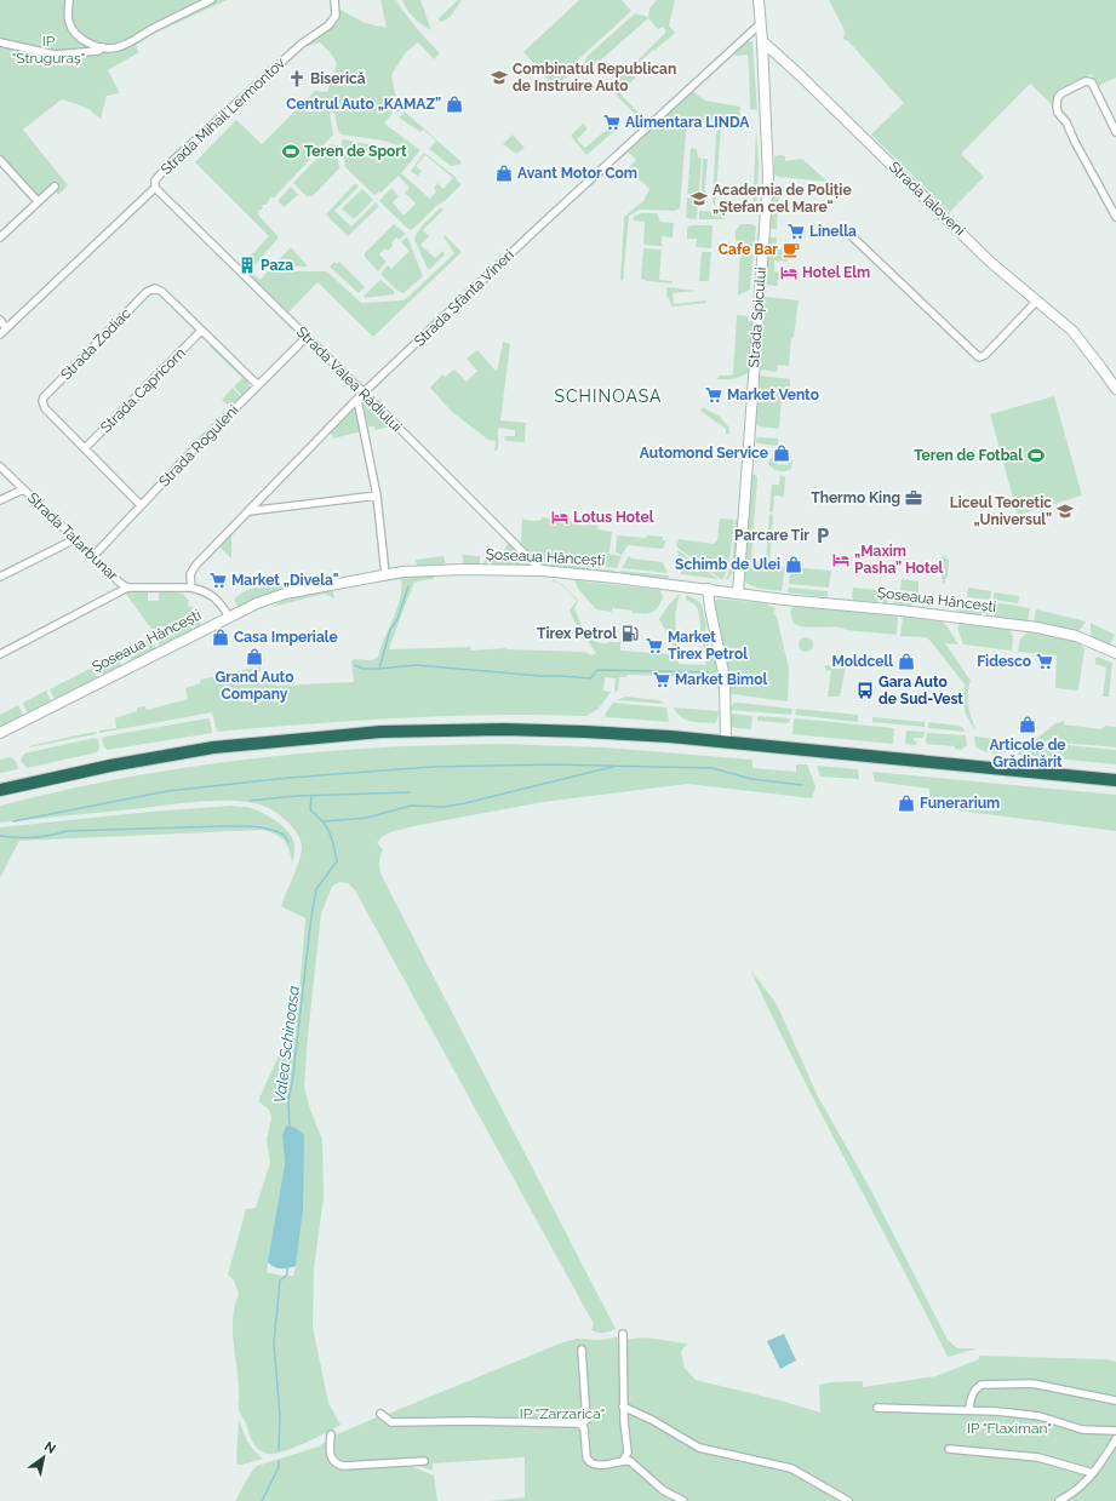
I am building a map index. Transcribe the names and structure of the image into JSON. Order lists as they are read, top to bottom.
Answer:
{
  "streets": {
    "street": [
      "Strada Mihail Lermontov",
      "Strada Ialoveni",
      "Strada Sfânta Vineri",
      "Strada Spicului",
      "Strada Zodiac",
      "Strada Valea Rădiului",
      "Strada Capricorn",
      "Strada Roguleni",
      "Strada Tatarbunar",
      "Șoseaua Hâncești"
    ]
  },
  "crossings": [
    ["Strada Mihail Lermontov", "Strada Valea Rădiului"],
    ["Strada Ialoveni", "Strada Spicului"],
    ["Strada Sfânta Vineri", "Strada Valea Rădiului"],
    ["Strada Sfânta Vineri", "Strada Tatarbunar"],
    ["Strada Spicului", "Șoseaua Hâncești"],
    ["Strada Zodiac", "Strada Capricorn"],
    ["Strada Zodiac", "Strada Roguleni"],
    ["Strada Valea Rădiului", "Strada Roguleni"],
    ["Strada Valea Rădiului", "Șoseaua Hâncești"],
    ["Strada Roguleni", "Strada Tatarbunar"],
    ["Strada Tatarbunar", "Șoseaua Hâncești"]
  ],
  "districts": ["SCHINOASA"],
  "water": ["Valea Schinoasa"],
  "parks": ["IP \"Struguraș\"", "IP \"Zarzarica\"", "IP \"Flaximan\""],
  "places": {
    "school or university": ["Combinatul Republican de Instruire Auto", "Academia de Poliție „Ștefan cel Mare“", "Liceul Teoretic „Universul”"],
    "church": ["Biserică"],
    "shop": [
      "Centrul Auto „KAMAZ”",
      "Avant Motor Com",
      "Automond Service",
      "Schimb de Ulei",
      "Casa Imperiale",
      "Grand Auto Company",
      "Moldcell",
      "Articole de Grădinărit",
      "Funerarium"
    ],
    "supermarket": [
      "Alimentara LINDA",
      "Linella",
      "Market Vento",
      "Market „Divela\"",
      "Market Tirex Petrol",
      "Fidesco",
      "Market Bimol"
    ],
    "sports": ["Teren de Sport", "Teren de Fotbal"],
    "cafe": ["Cafe Bar"],
    "building": ["Paza"],
    "hotel": ["Hotel Elm", "Lotus Hotel", "„Maxim Pasha” Hotel"],
    "office": ["Thermo King"],
    "parking": ["Parcare Tir"],
    "fuel station": ["Tirex Petrol"],
    "bus stop": ["Gara Auto de Sud-Vest"]
  },
  "north": "top right"
}
